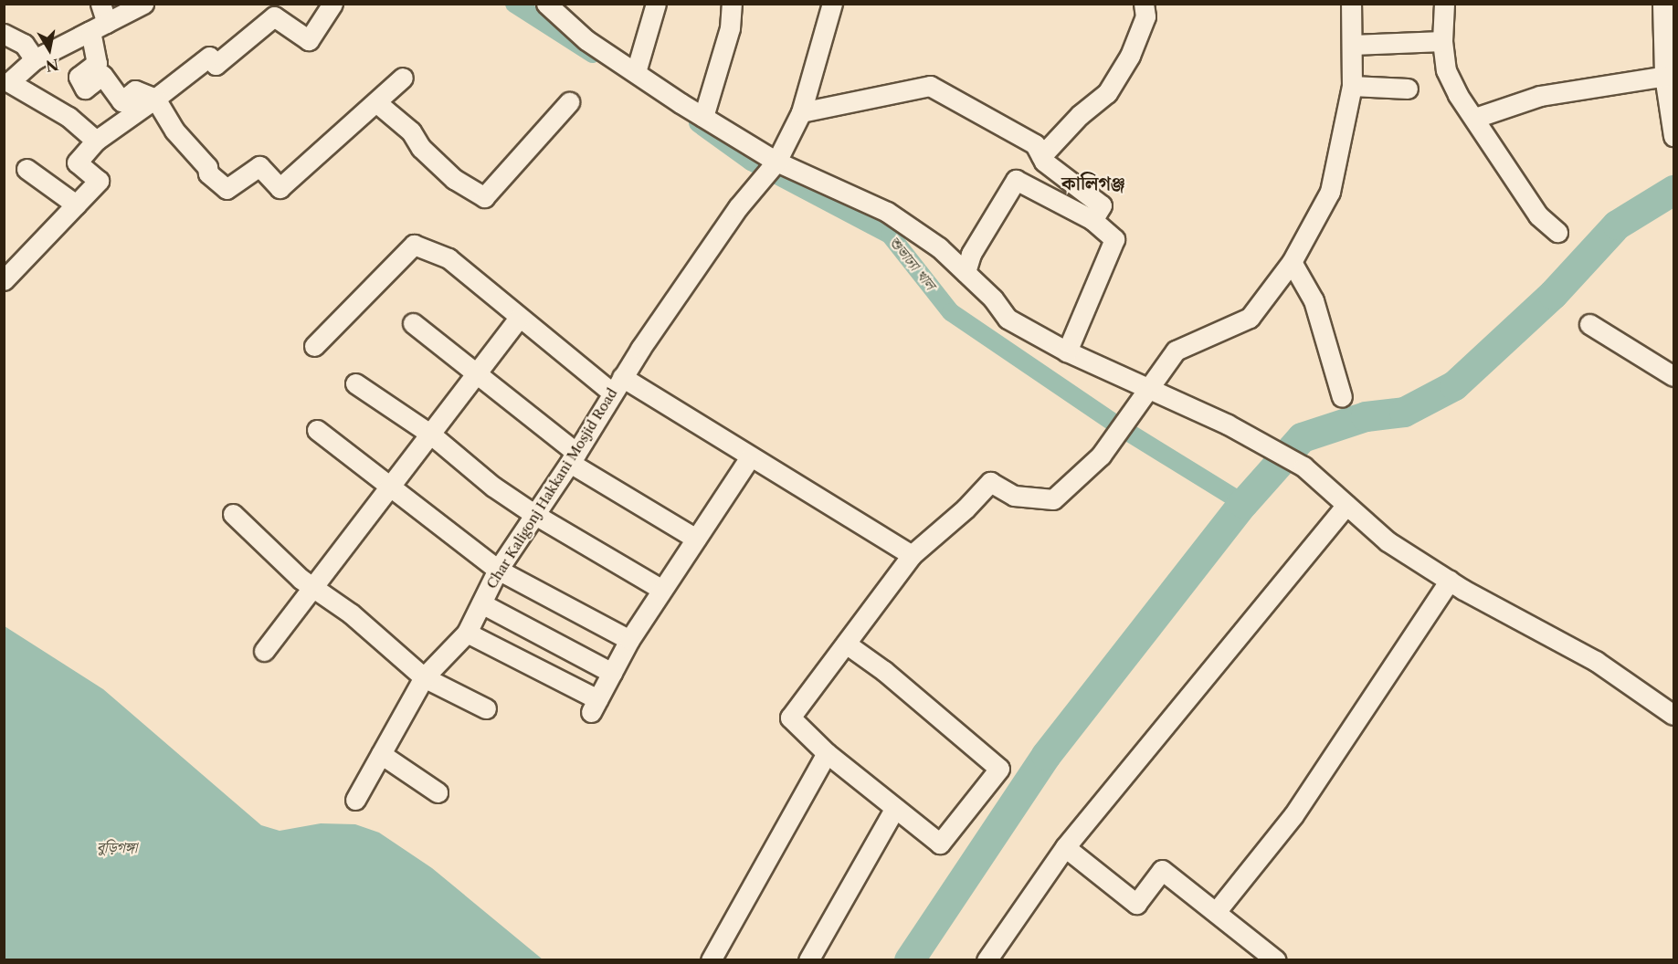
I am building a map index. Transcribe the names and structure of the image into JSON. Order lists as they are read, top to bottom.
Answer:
{
  "streets": {
    "street": ["Char Kaligonj Hakkani Mosjid Road"]
  },
  "districts": ["কালিগঞ্জ"],
  "water": ["শুভাঢ্যা খাল", "বুড়িগঙ্গা"],
  "north": "bottom"
}
